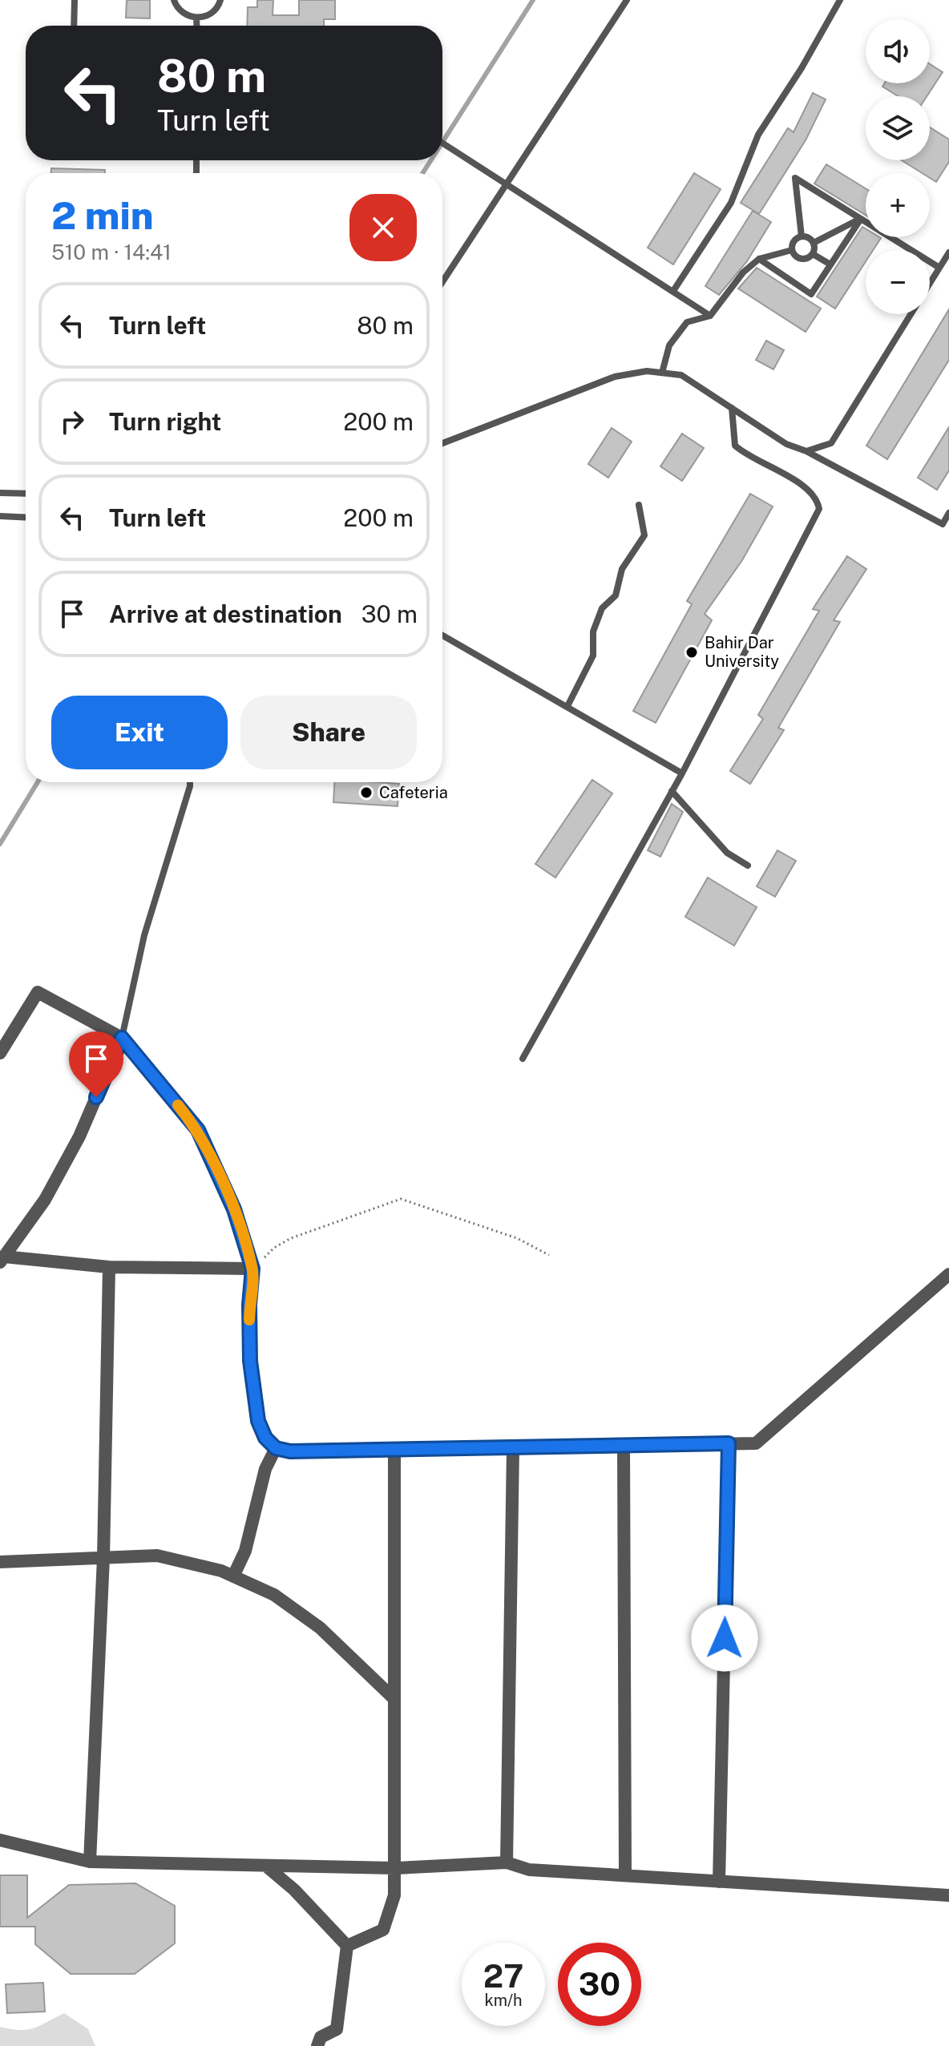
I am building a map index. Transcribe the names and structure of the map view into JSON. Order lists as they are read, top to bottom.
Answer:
{
  "places": ["Bahir Dar University", "Cafeteria"],
  "page": {
    "map_buttons": ["+", "−"],
    "turn": ["80 m", "Turn left"],
    "heading": ["2 min", "510 m · 14:41"],
    "list": [
      {
        "name": "Turn left",
        "value": "80 m"
      },
      {
        "name": "Turn right",
        "value": "200 m"
      },
      {
        "name": "Turn left",
        "value": "200 m"
      },
      {
        "name": "Arrive at destination",
        "value": "30 m"
      }
    ],
    "buttons": ["Exit", "Share"],
    "speed": "27 km/h",
    "limit": "30"
  }
}
